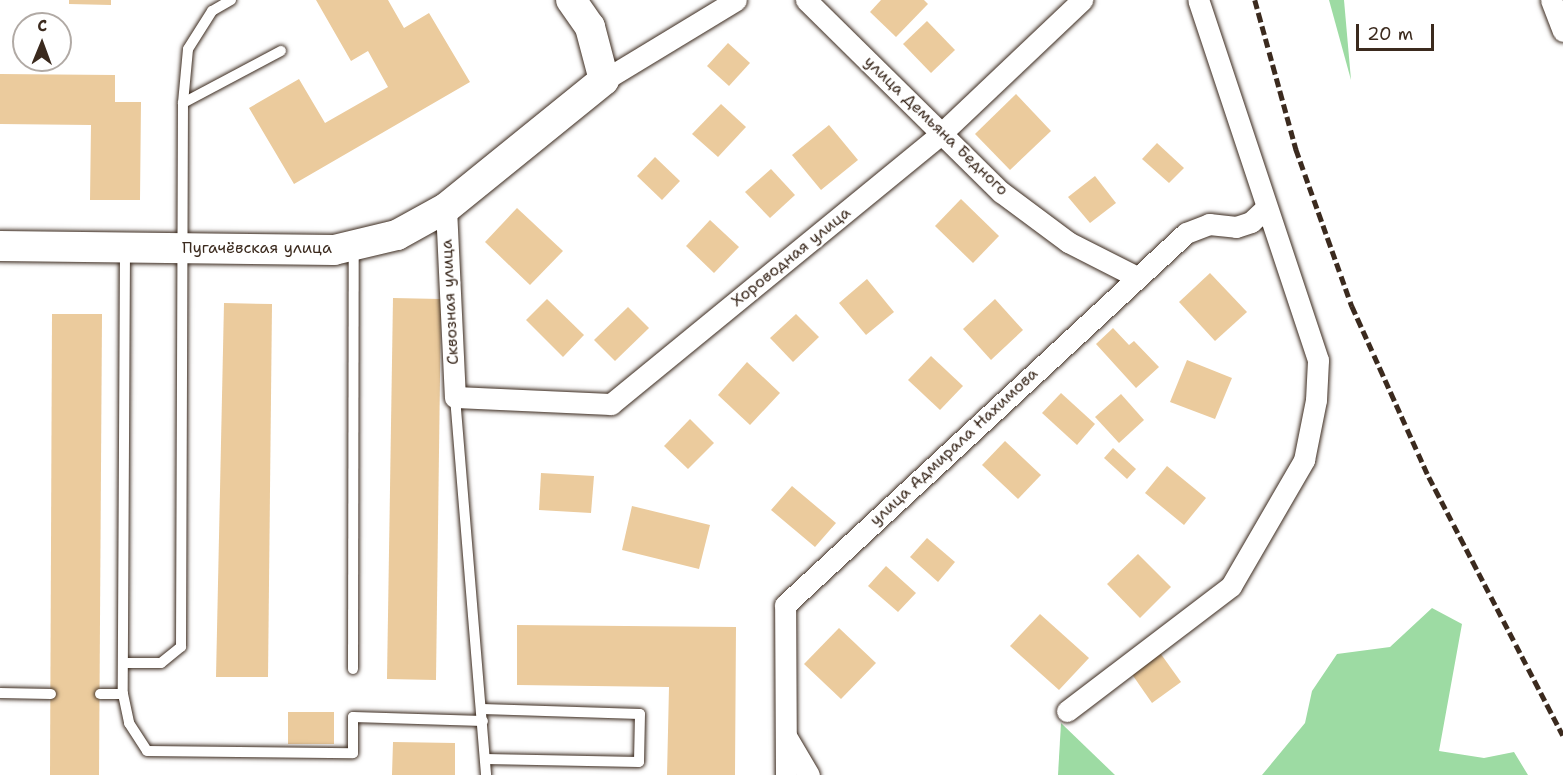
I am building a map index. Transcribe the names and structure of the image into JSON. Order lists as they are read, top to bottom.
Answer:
{
  "streets": {
    "street": [
      "улица Демьяна Бедного",
      "Пугачёвская улица",
      "Хороводная улица",
      "Сквозная улица",
      "улица Адмирала Нахимова"
    ]
  },
  "crossings": [
    ["улица Демьяна Бедного", "Хороводная улица"],
    ["улица Демьяна Бедного", "улица Адмирала Нахимова"],
    ["Пугачёвская улица", "Сквозная улица"],
    ["Хороводная улица", "Сквозная улица"]
  ],
  "scale_bar": "20 m",
  "north": "top"
}
